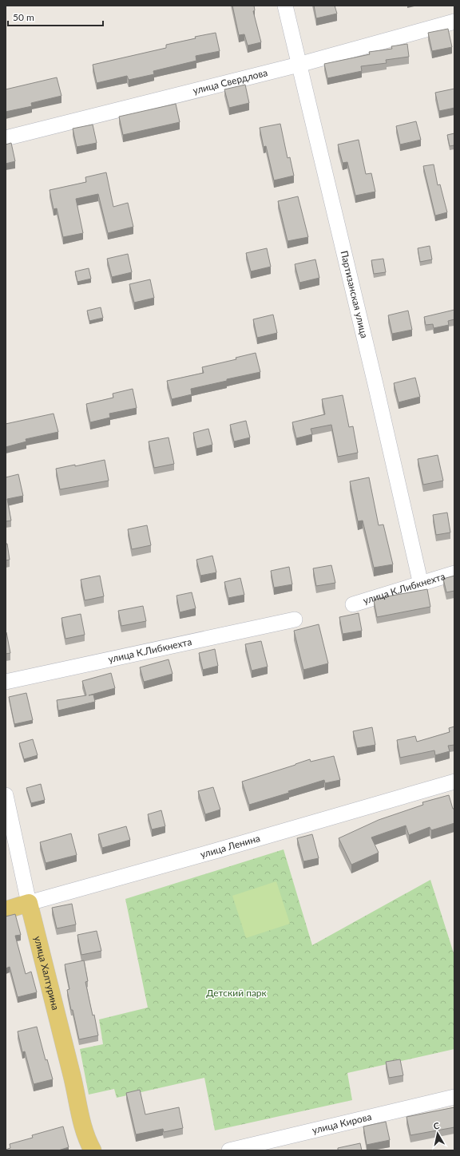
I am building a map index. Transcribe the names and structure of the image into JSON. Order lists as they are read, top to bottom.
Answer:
{
  "streets": {
    "main road": ["улица Ленина", "улица Халтурина"],
    "street": [
      "улица Свердлова",
      "Партизанская улица",
      "улица К.Либкнехта",
      "улица Кирова"
    ]
  },
  "crossings": [
    ["улица Свердлова", "Партизанская улица"],
    ["Партизанская улица", "улица К.Либкнехта"],
    ["улица Ленина", "улица Халтурина"]
  ],
  "parks": ["Детский парк"],
  "scale_bar": "50 m",
  "north": "top"
}
